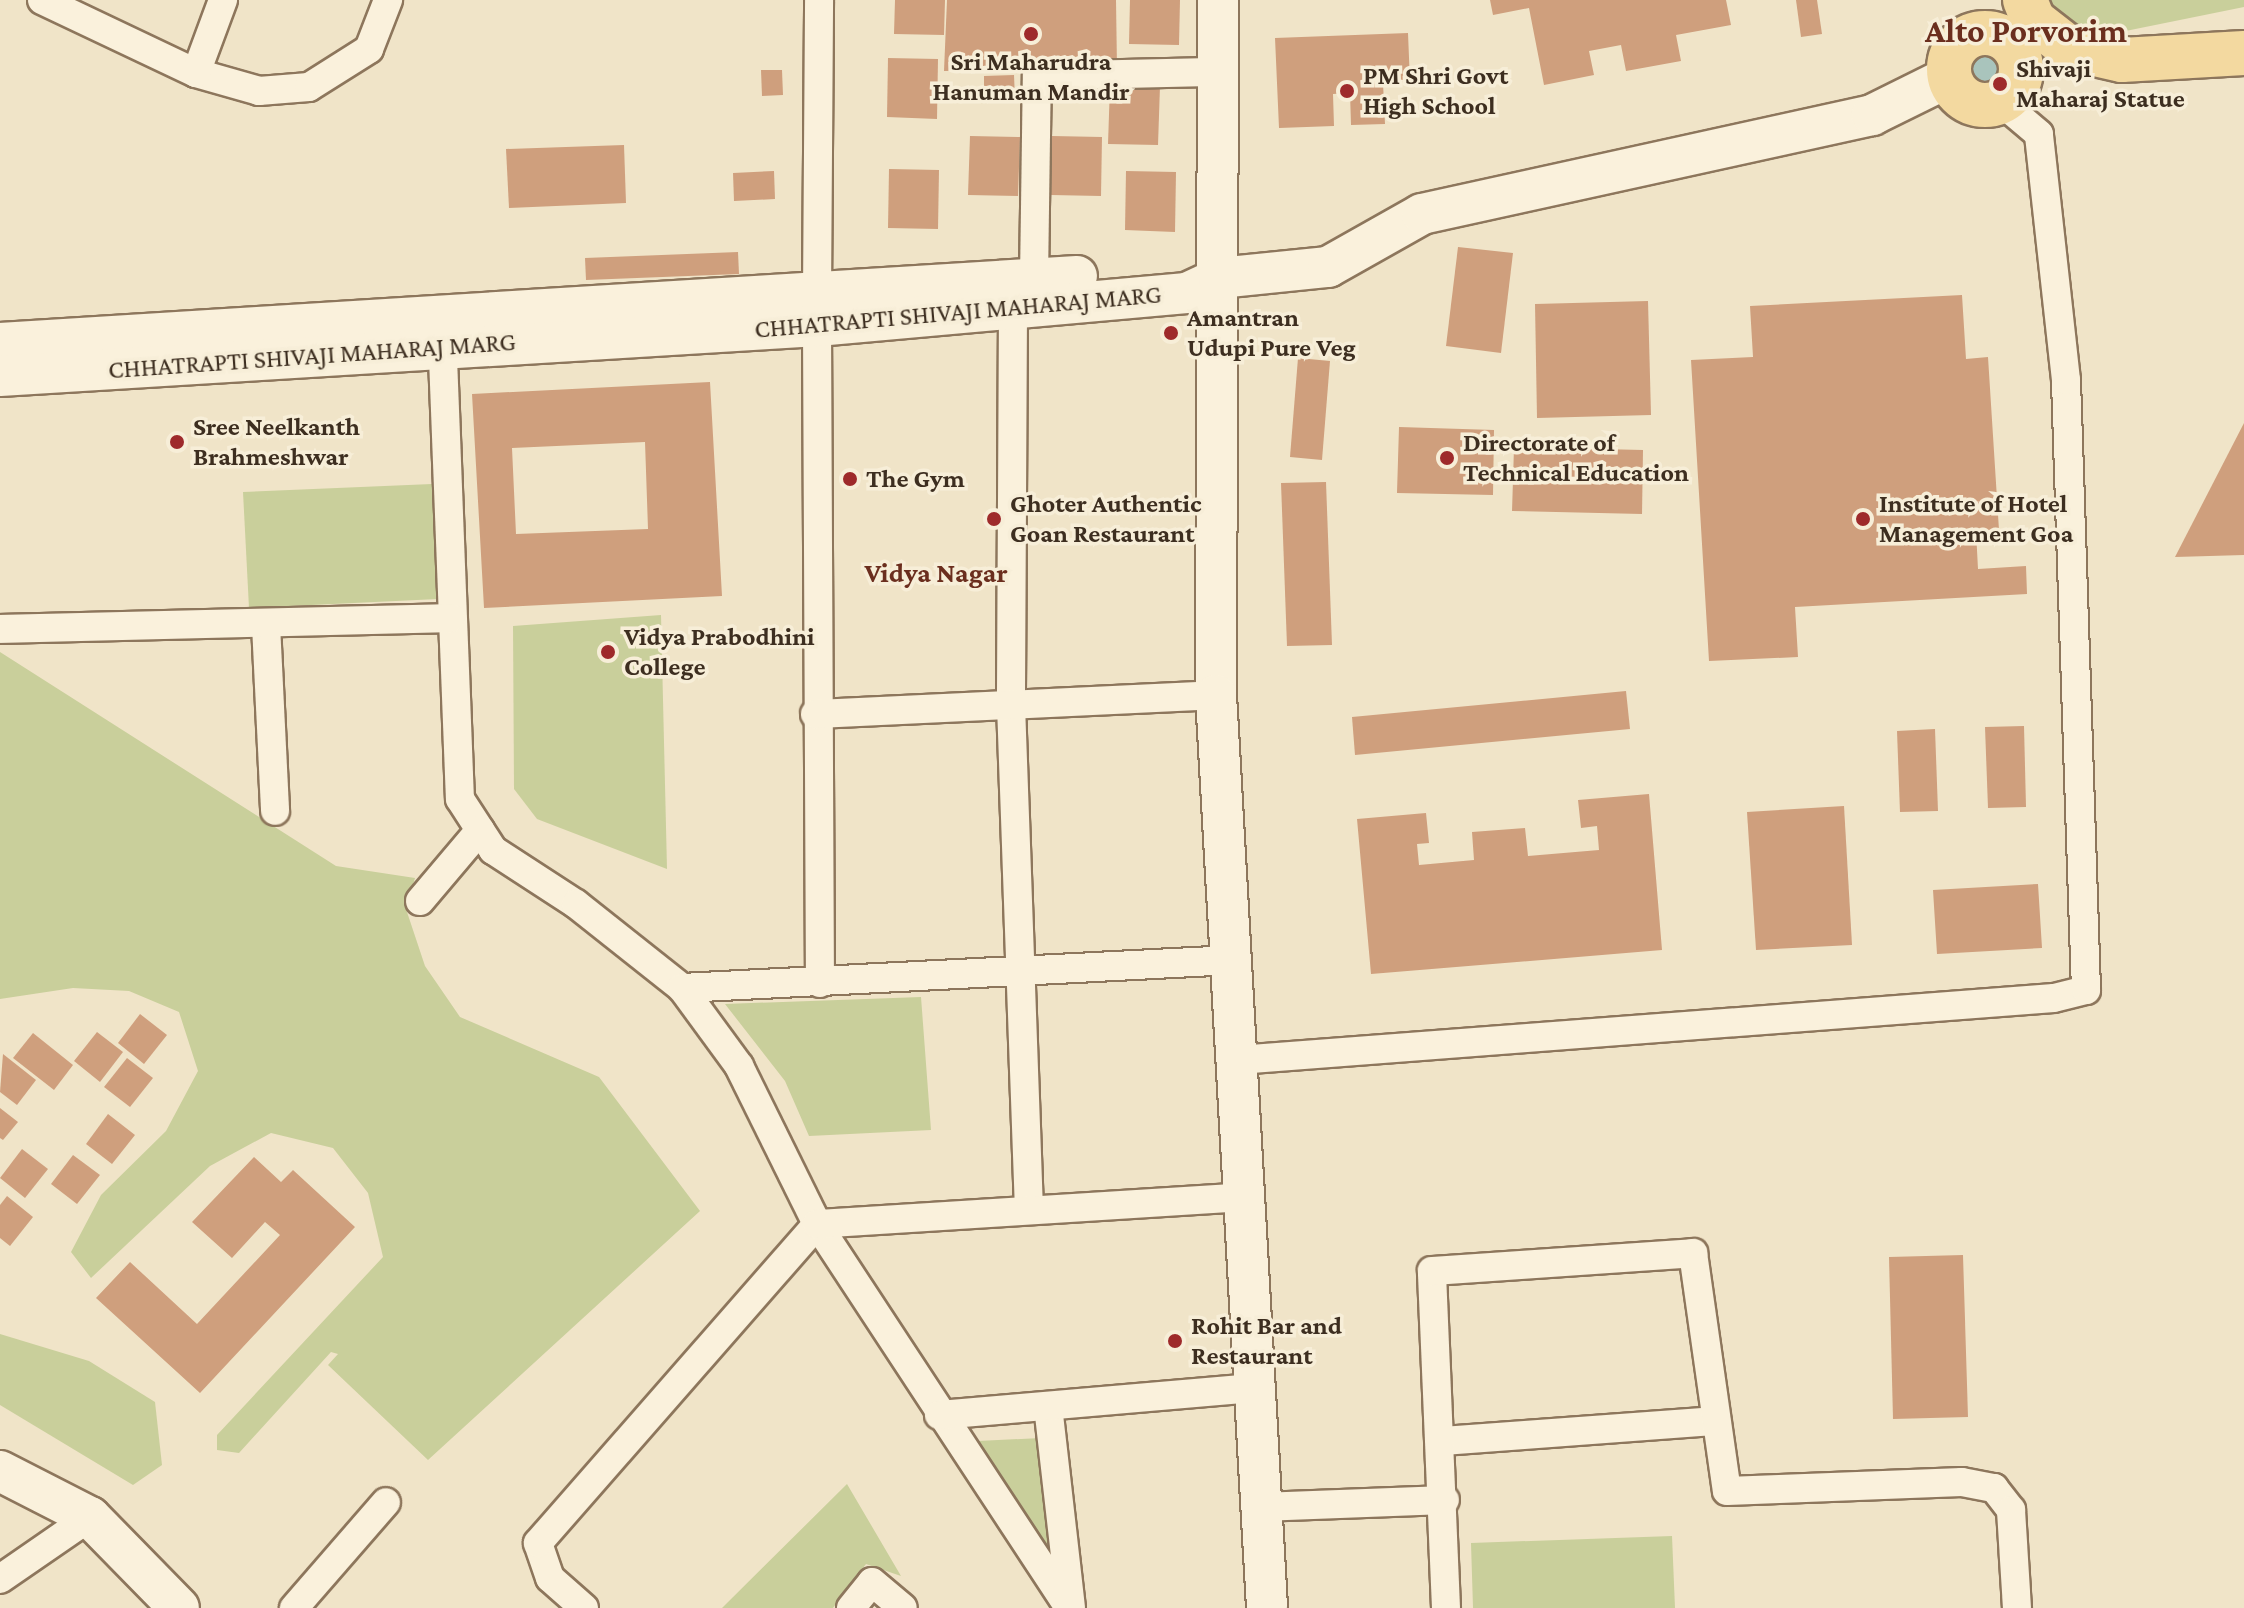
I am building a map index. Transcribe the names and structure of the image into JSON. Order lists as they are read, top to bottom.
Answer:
{
  "streets": {
    "street": ["CHHATRAPTI SHIVAJI MAHARAJ MARG"]
  },
  "districts": ["Alto Porvorim", "Vidya Nagar"],
  "places": [
    "Sri Maharudra Hanuman Mandir",
    "Shivaji Maharaj Statue",
    "PM Shri Govt High School",
    "Amantran Udupi Pure Veg",
    "Sree Neelkanth Brahmeshwar",
    "Directorate of Technical Education",
    "The Gym",
    "Ghoter Authentic Goan Restaurant",
    "Institute of Hotel Management Goa",
    "Vidya Prabodhini College",
    "Rohit Bar and Restaurant"
  ]
}
